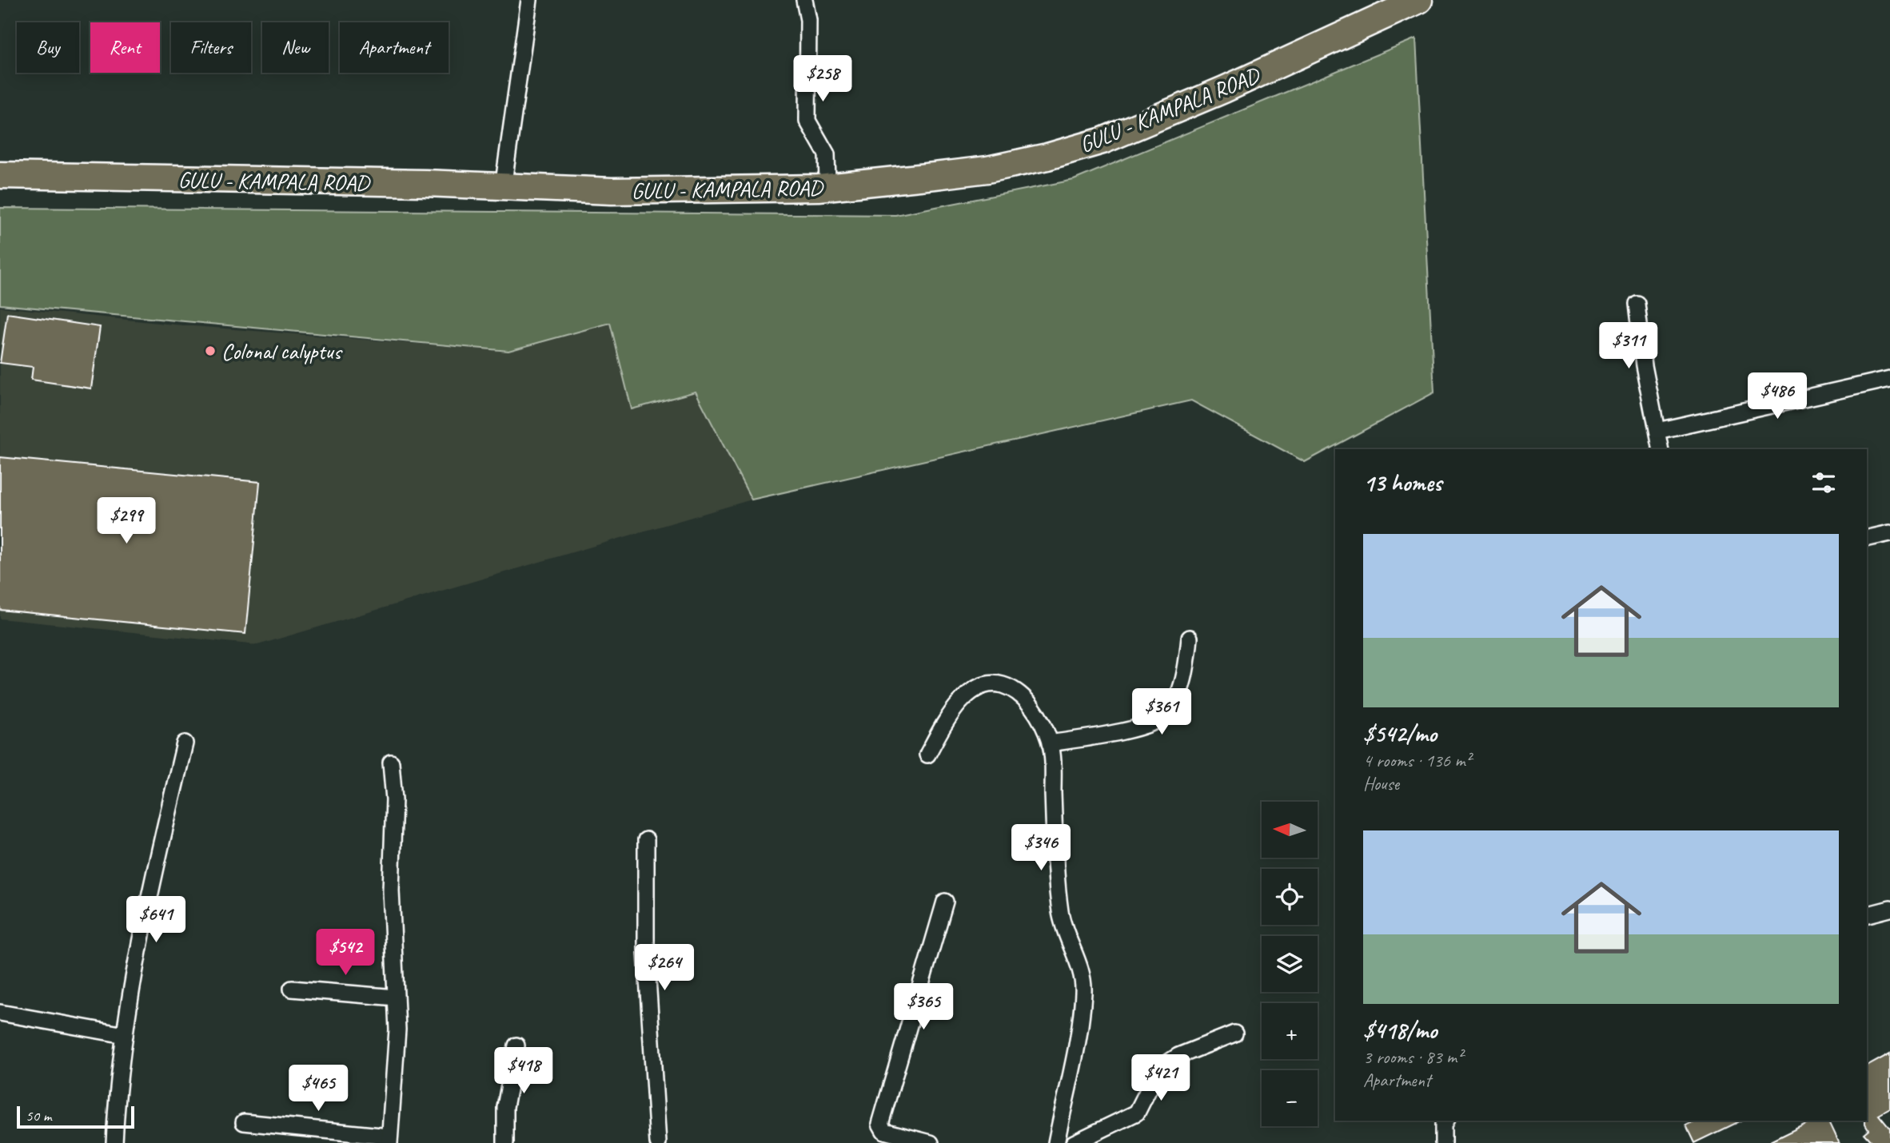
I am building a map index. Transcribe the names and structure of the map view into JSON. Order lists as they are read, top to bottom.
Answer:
{
  "streets": {
    "main road": ["GULU - KAMPALA ROAD"]
  },
  "places": ["Colonal calyptus"],
  "scale_bar": "50 m",
  "north": "left",
  "page": {
    "chip": [
      "Buy",
      "Rent",
      "Filters",
      "New",
      "Apartment"
    ],
    "price": [
      "$258",
      "$311",
      "$486",
      "$299",
      "$361",
      "$346",
      "$641",
      "$542",
      "$264",
      "$365",
      "$418",
      "$421",
      "$465"
    ],
    "heading": "13 homes",
    "list": [
      {
        "name": "$542/mo",
        "note": "4 rooms · 136 m² · House"
      },
      {
        "name": "$418/mo",
        "note": "3 rooms · 83 m² · Apartment"
      }
    ],
    "map_buttons": ["+", "−"],
    "scale": "50 m"
  }
}
